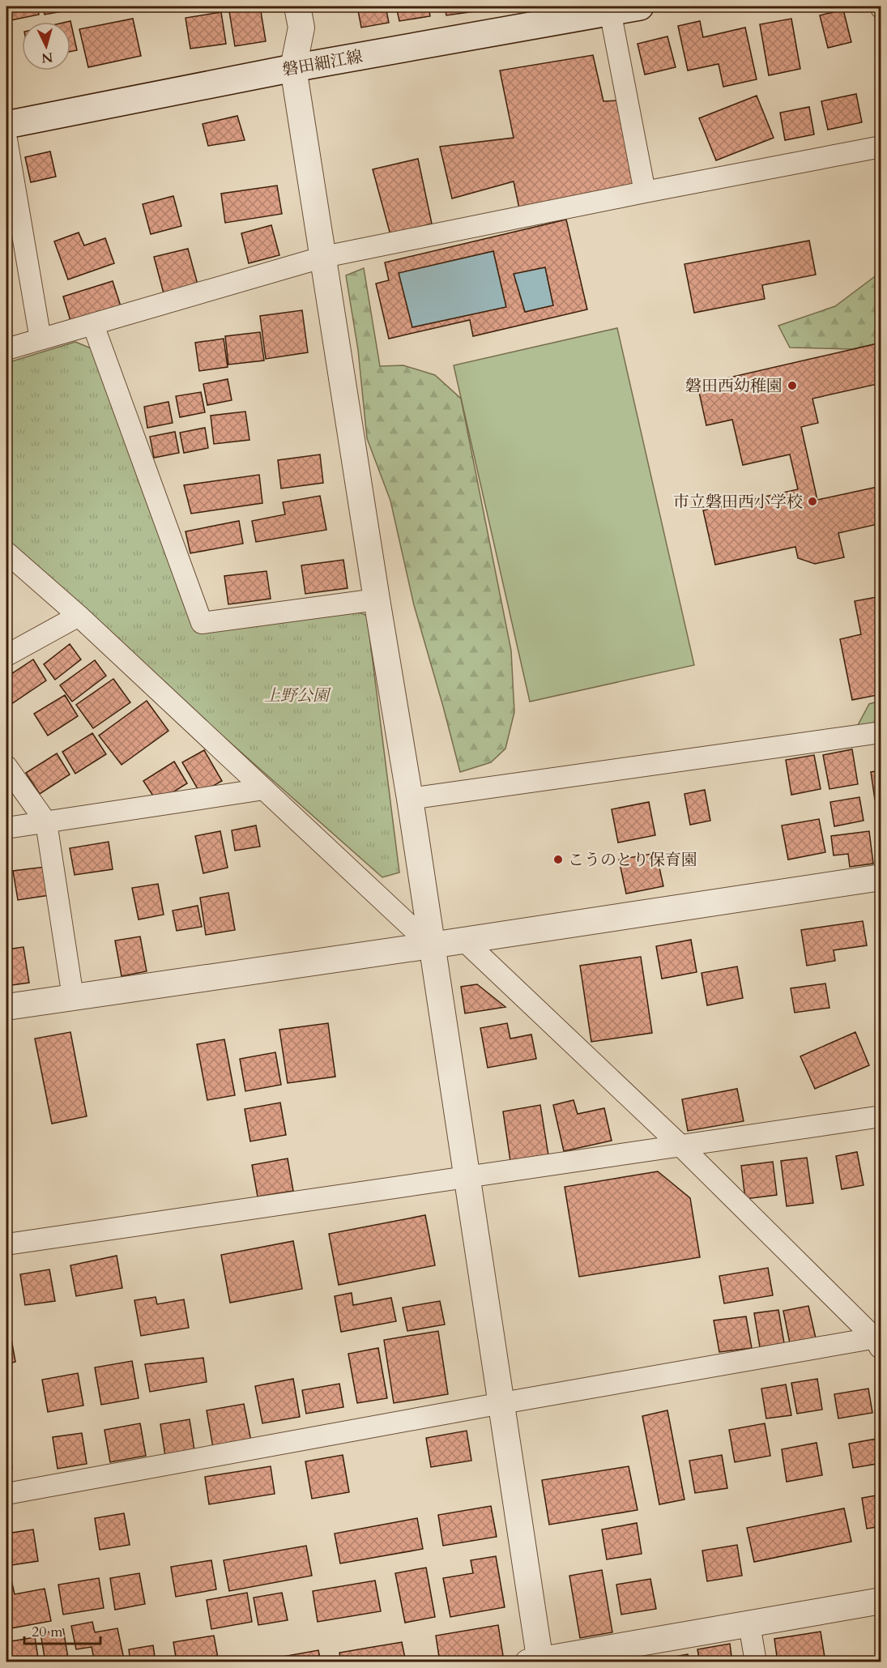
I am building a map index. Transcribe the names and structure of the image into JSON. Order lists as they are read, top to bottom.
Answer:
{
  "streets": {
    "main road": ["磐田細江線"]
  },
  "parks": ["上野公園"],
  "places": ["磐田西幼稚園", "市立磐田西小学校", "こうのとり保育園"],
  "scale_bar": "20 m",
  "north": "bottom"
}
